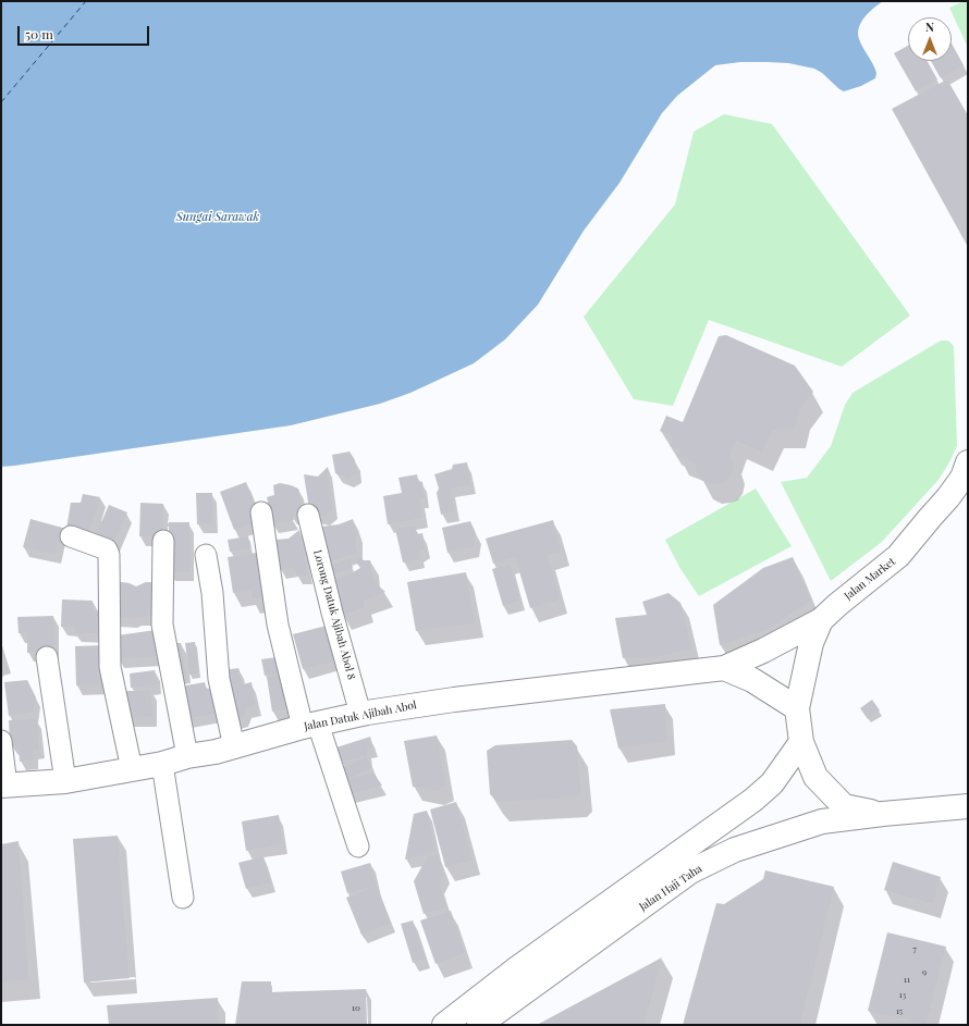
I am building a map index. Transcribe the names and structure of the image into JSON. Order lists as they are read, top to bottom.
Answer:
{
  "streets": {
    "main road": ["Jalan Market", "Jalan Datuk Ajibah Abol", "Jalan Haji Taha"],
    "street": ["Lorong Datuk Ajibah Abol 8"]
  },
  "crossings": [
    ["Jalan Market", "Jalan Datuk Ajibah Abol"],
    ["Lorong Datuk Ajibah Abol 8", "Jalan Datuk Ajibah Abol"]
  ],
  "water": ["Sungai Sarawak"],
  "house_numbers": [
    "7",
    "9",
    "11",
    "13",
    "10",
    "15"
  ],
  "scale_bar": "50 m",
  "north": "top"
}
